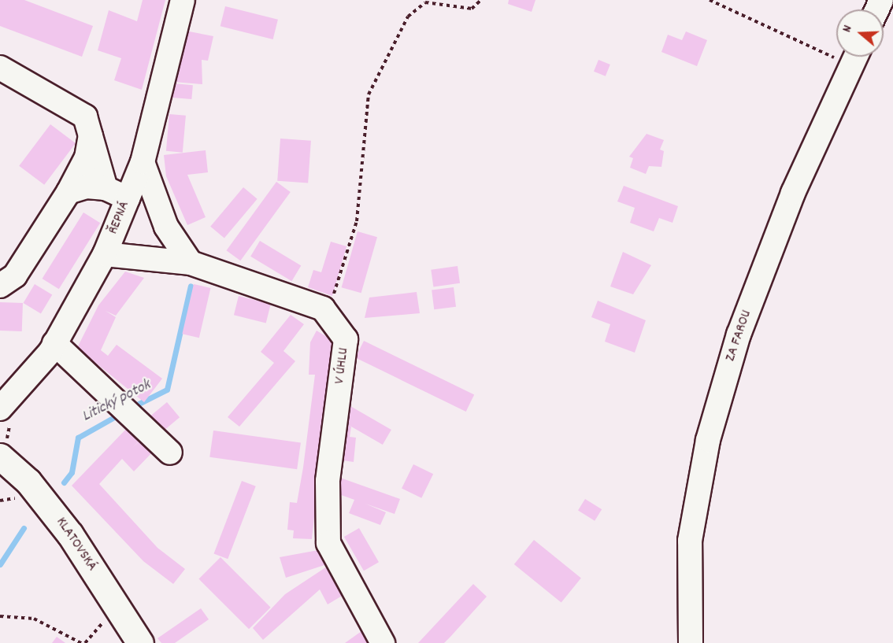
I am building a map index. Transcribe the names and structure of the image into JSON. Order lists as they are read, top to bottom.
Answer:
{
  "streets": {
    "main road": ["KLATOVSKÁ"],
    "street": ["ŘEPNÁ", "ZA FAROU", "V ÚHLU"]
  },
  "water": ["Litický potok"],
  "north": "left"
}
